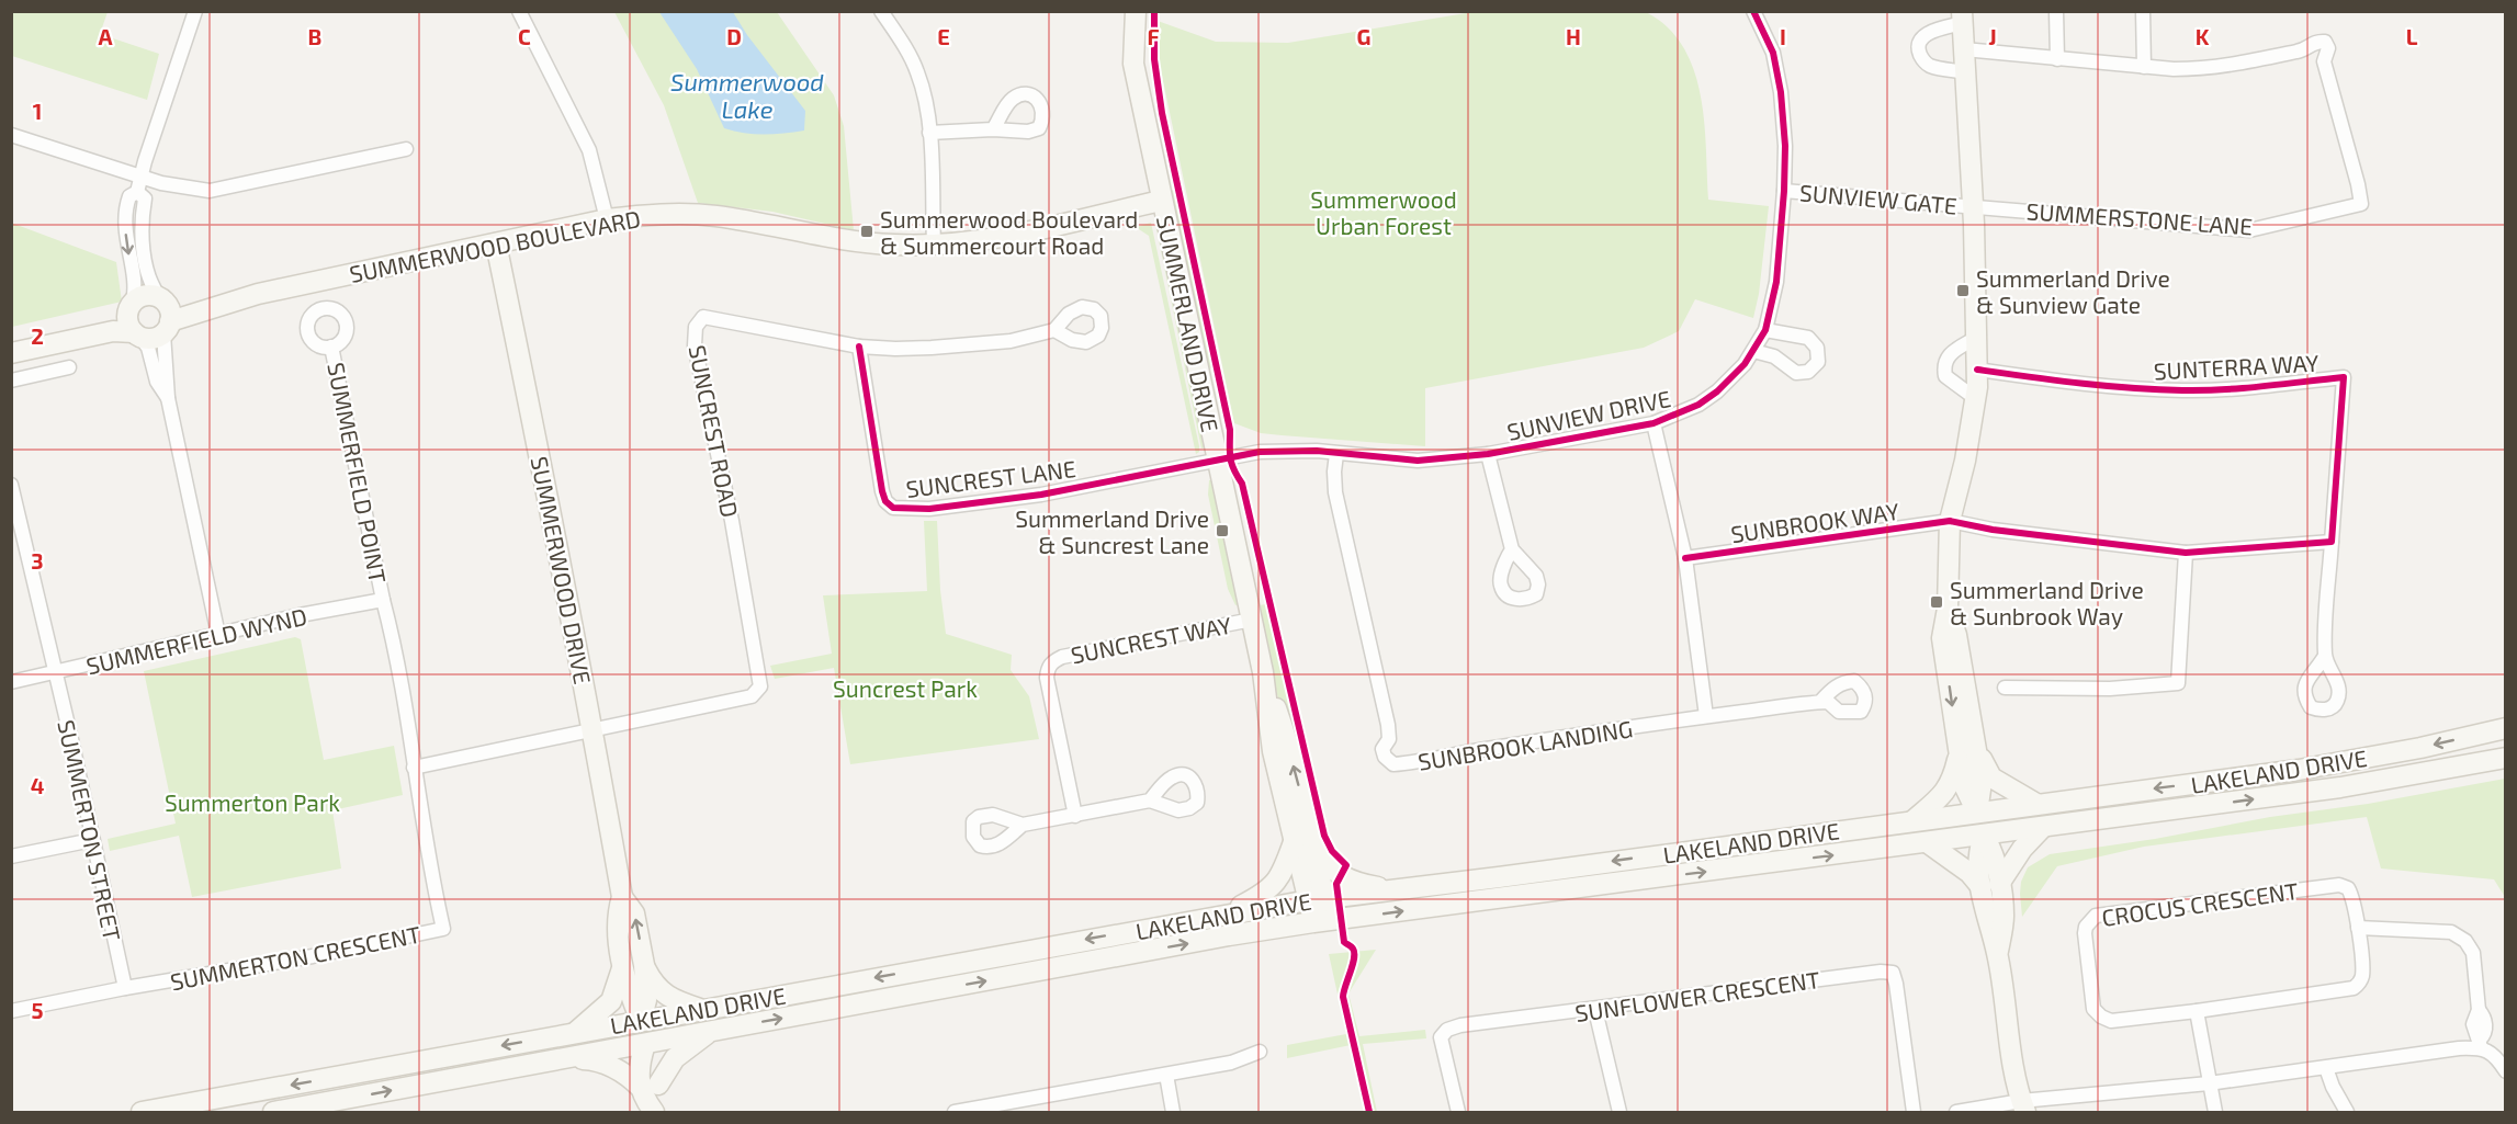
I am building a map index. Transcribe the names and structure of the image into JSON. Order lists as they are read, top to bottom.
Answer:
{
  "streets": {
    "main road": [
      "SUMMERWOOD BOULEVARD",
      "SUMMERLAND DRIVE",
      "SUMMERWOOD DRIVE",
      "LAKELAND DRIVE"
    ],
    "street": [
      "SUNVIEW GATE",
      "SUMMERSTONE LANE",
      "SUNTERRA WAY",
      "SUNVIEW DRIVE",
      "SUNCREST ROAD",
      "SUMMERFIELD POINT",
      "SUNCREST LANE",
      "SUNBROOK WAY",
      "SUNCREST WAY",
      "SUMMERFIELD WYND",
      "SUNBROOK LANDING",
      "SUMMERTON STREET",
      "CROCUS CRESCENT",
      "SUMMERTON CRESCENT",
      "SUNFLOWER CRESCENT"
    ]
  },
  "crossings": [
    ["SUNVIEW GATE", "SUMMERSTONE LANE"],
    ["SUNVIEW GATE", "SUNVIEW DRIVE"],
    ["SUMMERWOOD BOULEVARD", "SUMMERLAND DRIVE"],
    ["SUMMERWOOD BOULEVARD", "SUMMERWOOD DRIVE"],
    ["SUMMERLAND DRIVE", "SUNVIEW DRIVE"],
    ["SUMMERLAND DRIVE", "SUNCREST LANE"],
    ["SUMMERLAND DRIVE", "SUNCREST WAY"],
    ["SUMMERLAND DRIVE", "LAKELAND DRIVE"],
    ["SUNVIEW DRIVE", "SUNCREST LANE"],
    ["SUNVIEW DRIVE", "SUNBROOK LANDING"],
    ["SUNCREST ROAD", "SUNCREST LANE"],
    ["SUNCREST ROAD", "SUMMERWOOD DRIVE"],
    ["SUMMERFIELD POINT", "SUMMERFIELD WYND"],
    ["SUMMERFIELD POINT", "SUMMERTON CRESCENT"],
    ["SUMMERWOOD DRIVE", "LAKELAND DRIVE"],
    ["SUMMERFIELD WYND", "SUMMERTON STREET"],
    ["SUMMERFIELD WYND", "SUMMERTON CRESCENT"],
    ["SUMMERTON STREET", "SUMMERTON CRESCENT"]
  ],
  "water": ["Summerwood Lake"],
  "parks": ["Summerwood Urban Forest", "Suncrest Park", "Summerton Park"],
  "places": {
    "transit": [
      "Summerwood Boulevard & Summercourt Road",
      "Summerland Drive & Sunview Gate",
      "Summerland Drive & Suncrest Lane",
      "Summerland Drive & Sunbrook Way"
    ]
  },
  "grid": {
    "columns": [
      "A",
      "B",
      "C",
      "D",
      "E",
      "F",
      "G",
      "H",
      "I",
      "J",
      "K",
      "L"
    ],
    "rows": [
      "1",
      "2",
      "3",
      "4",
      "5"
    ]
  }
}
